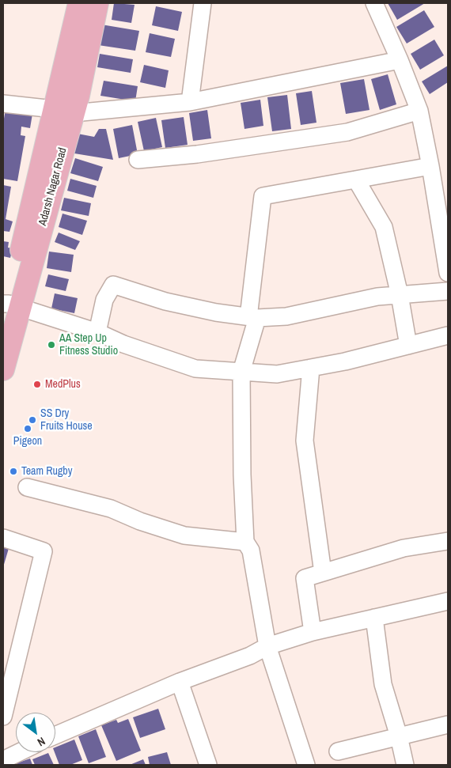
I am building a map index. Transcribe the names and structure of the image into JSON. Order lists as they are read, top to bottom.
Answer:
{
  "streets": {
    "main road": ["Adarsh Nagar Road"]
  },
  "places": [
    "AA Step Up Fitness Studio",
    "MedPlus",
    "SS Dry Fruits House",
    "Pigeon",
    "Team Rugby"
  ],
  "north": "bottom right"
}
